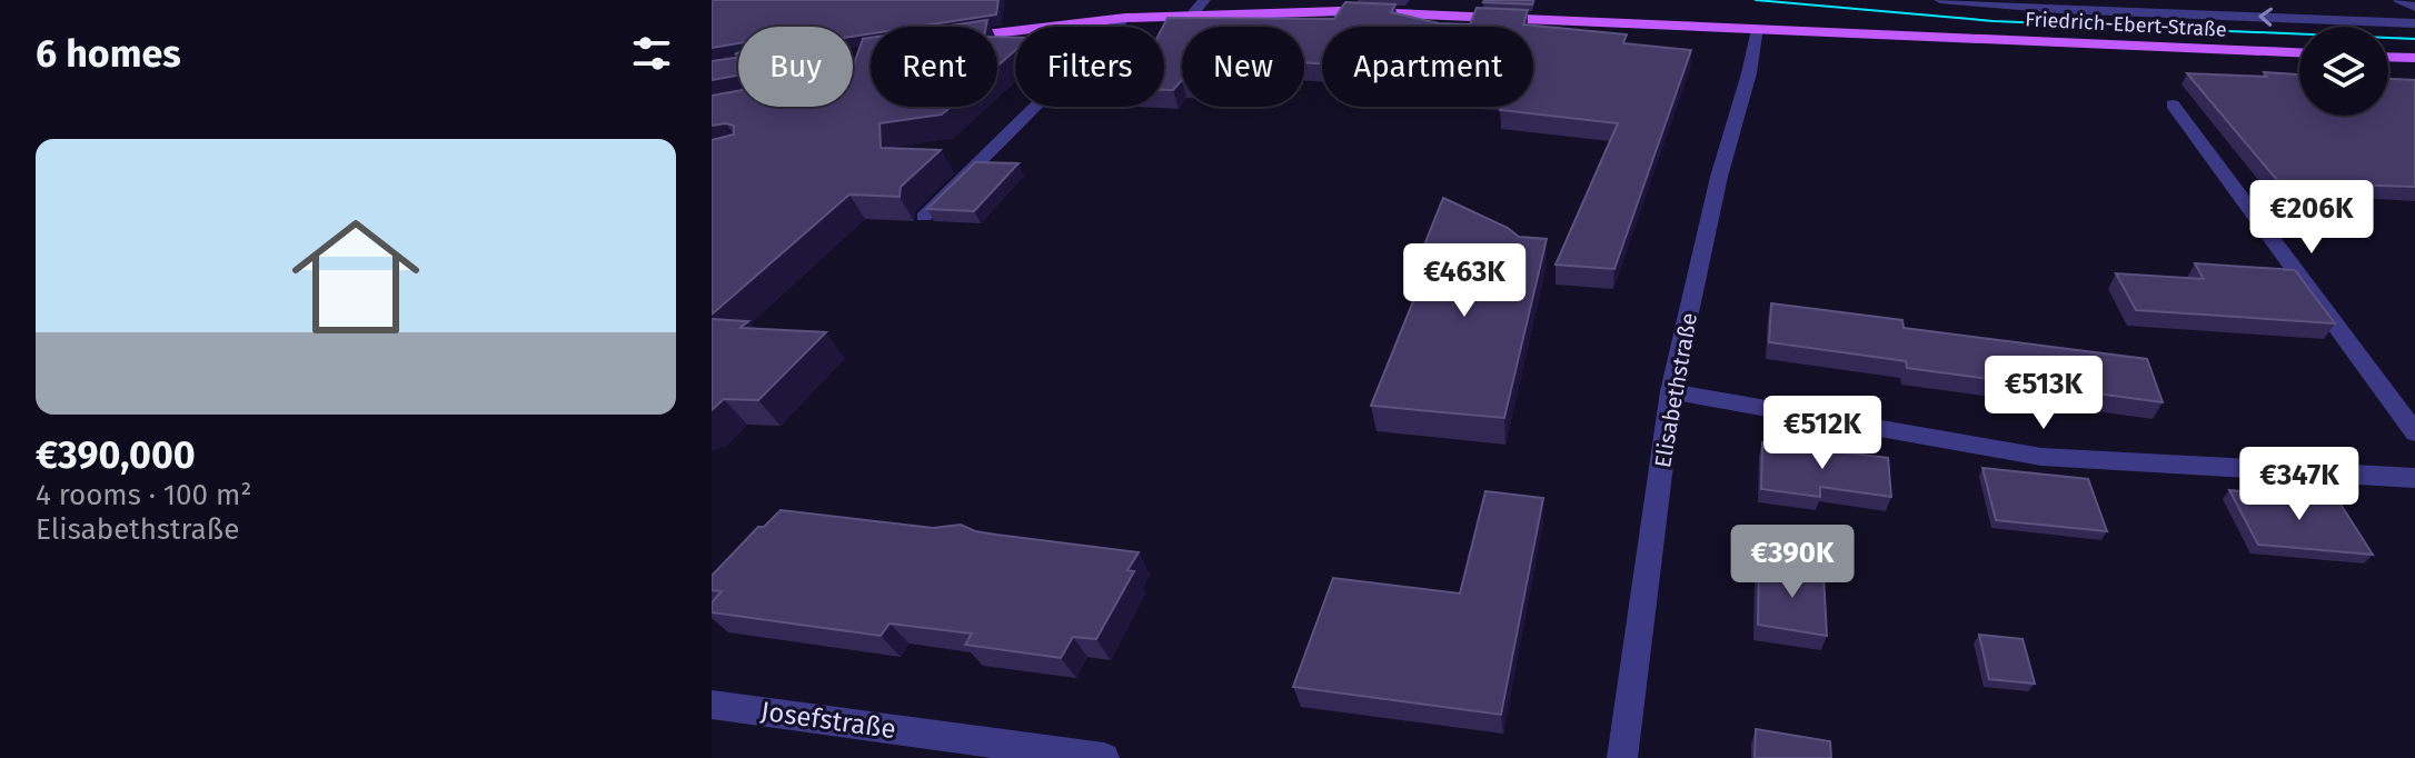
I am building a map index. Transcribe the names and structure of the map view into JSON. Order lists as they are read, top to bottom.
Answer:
{
  "streets": {
    "main road": ["Friedrich-Ebert-Straße"],
    "street": ["Elisabethstraße", "Josefstraße"]
  },
  "crossings": [
    ["Friedrich-Ebert-Straße", "Elisabethstraße"]
  ],
  "page": {
    "heading": "6 homes",
    "chip": [
      "Buy",
      "Rent",
      "Filters",
      "New",
      "Apartment"
    ],
    "list": [
      {
        "name": "€390,000",
        "note": "4 rooms · 100 m² · Elisabethstraße"
      }
    ],
    "price": [
      "€206K",
      "€463K",
      "€513K",
      "€512K",
      "€347K",
      "€390K"
    ]
  }
}
